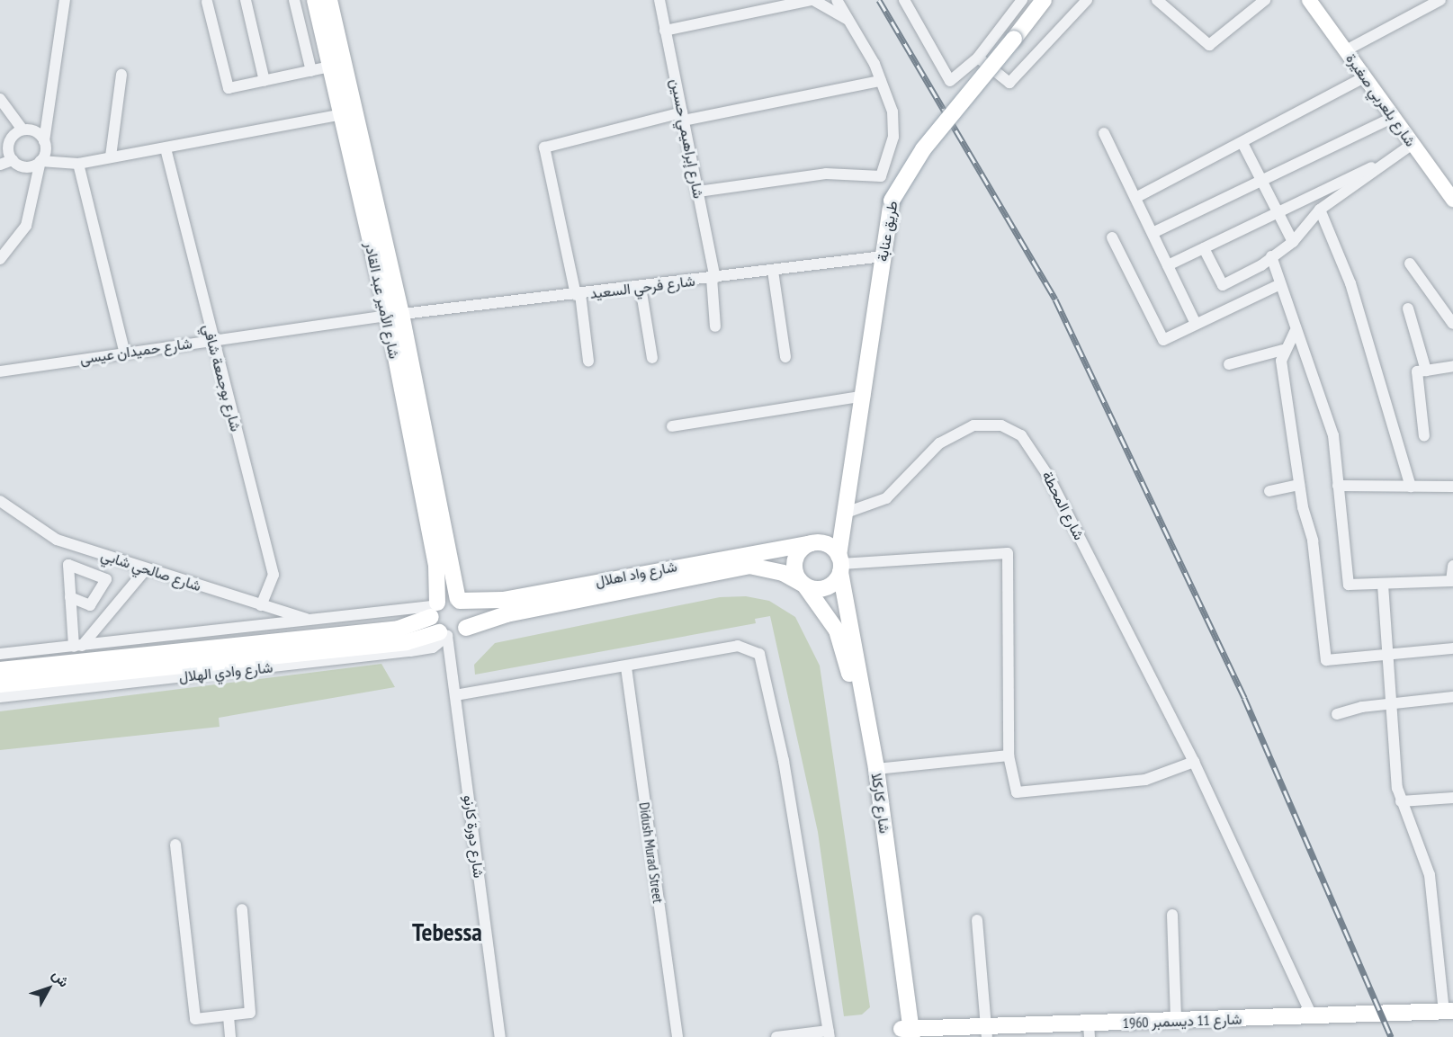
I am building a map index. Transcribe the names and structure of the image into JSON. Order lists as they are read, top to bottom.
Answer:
{
  "streets": {
    "main road": [
      "شارع بلعربي صغيرة",
      "طريق عنابة",
      "شارع الأمير عبد القادر",
      "شارع واد اهلال",
      "شارع وادي الهلال",
      "شارع كاركلا",
      "شارع 11 ديسمبر 1960"
    ],
    "street": [
      "شارع إبراهيمي حسين",
      "شارع فرحي السعيد",
      "شارع حميدان عيسى",
      "شارع بوجمعة شافي",
      "شارع المحطة",
      "شارع صالحي شابي",
      "شارع دورة كارنو",
      "Didush Murad Street"
    ]
  },
  "crossings": [
    ["شارع إبراهيمي حسين", "شارع فرحي السعيد"],
    ["طريق عنابة", "شارع فرحي السعيد"],
    ["طريق عنابة", "شارع المحطة"],
    ["طريق عنابة", "شارع واد اهلال"],
    ["طريق عنابة", "شارع كاركلا"],
    ["شارع فرحي السعيد", "شارع الأمير عبد القادر"],
    ["شارع فرحي السعيد", "شارع حميدان عيسى"],
    ["شارع الأمير عبد القادر", "شارع حميدان عيسى"],
    ["شارع الأمير عبد القادر", "شارع واد اهلال"],
    ["شارع الأمير عبد القادر", "شارع وادي الهلال"],
    ["شارع حميدان عيسى", "شارع بوجمعة شافي"],
    ["شارع بوجمعة شافي", "شارع صالحي شابي"],
    ["شارع المحطة", "شارع 11 ديسمبر 1960"],
    ["شارع واد اهلال", "شارع وادي الهلال"],
    ["شارع واد اهلال", "شارع كاركلا"],
    ["شارع واد اهلال", "شارع دورة كارنو"],
    ["شارع وادي الهلال", "شارع دورة كارنو"],
    ["شارع كاركلا", "شارع 11 ديسمبر 1960"]
  ],
  "districts": ["Tebessa"],
  "north": "top right"
}
